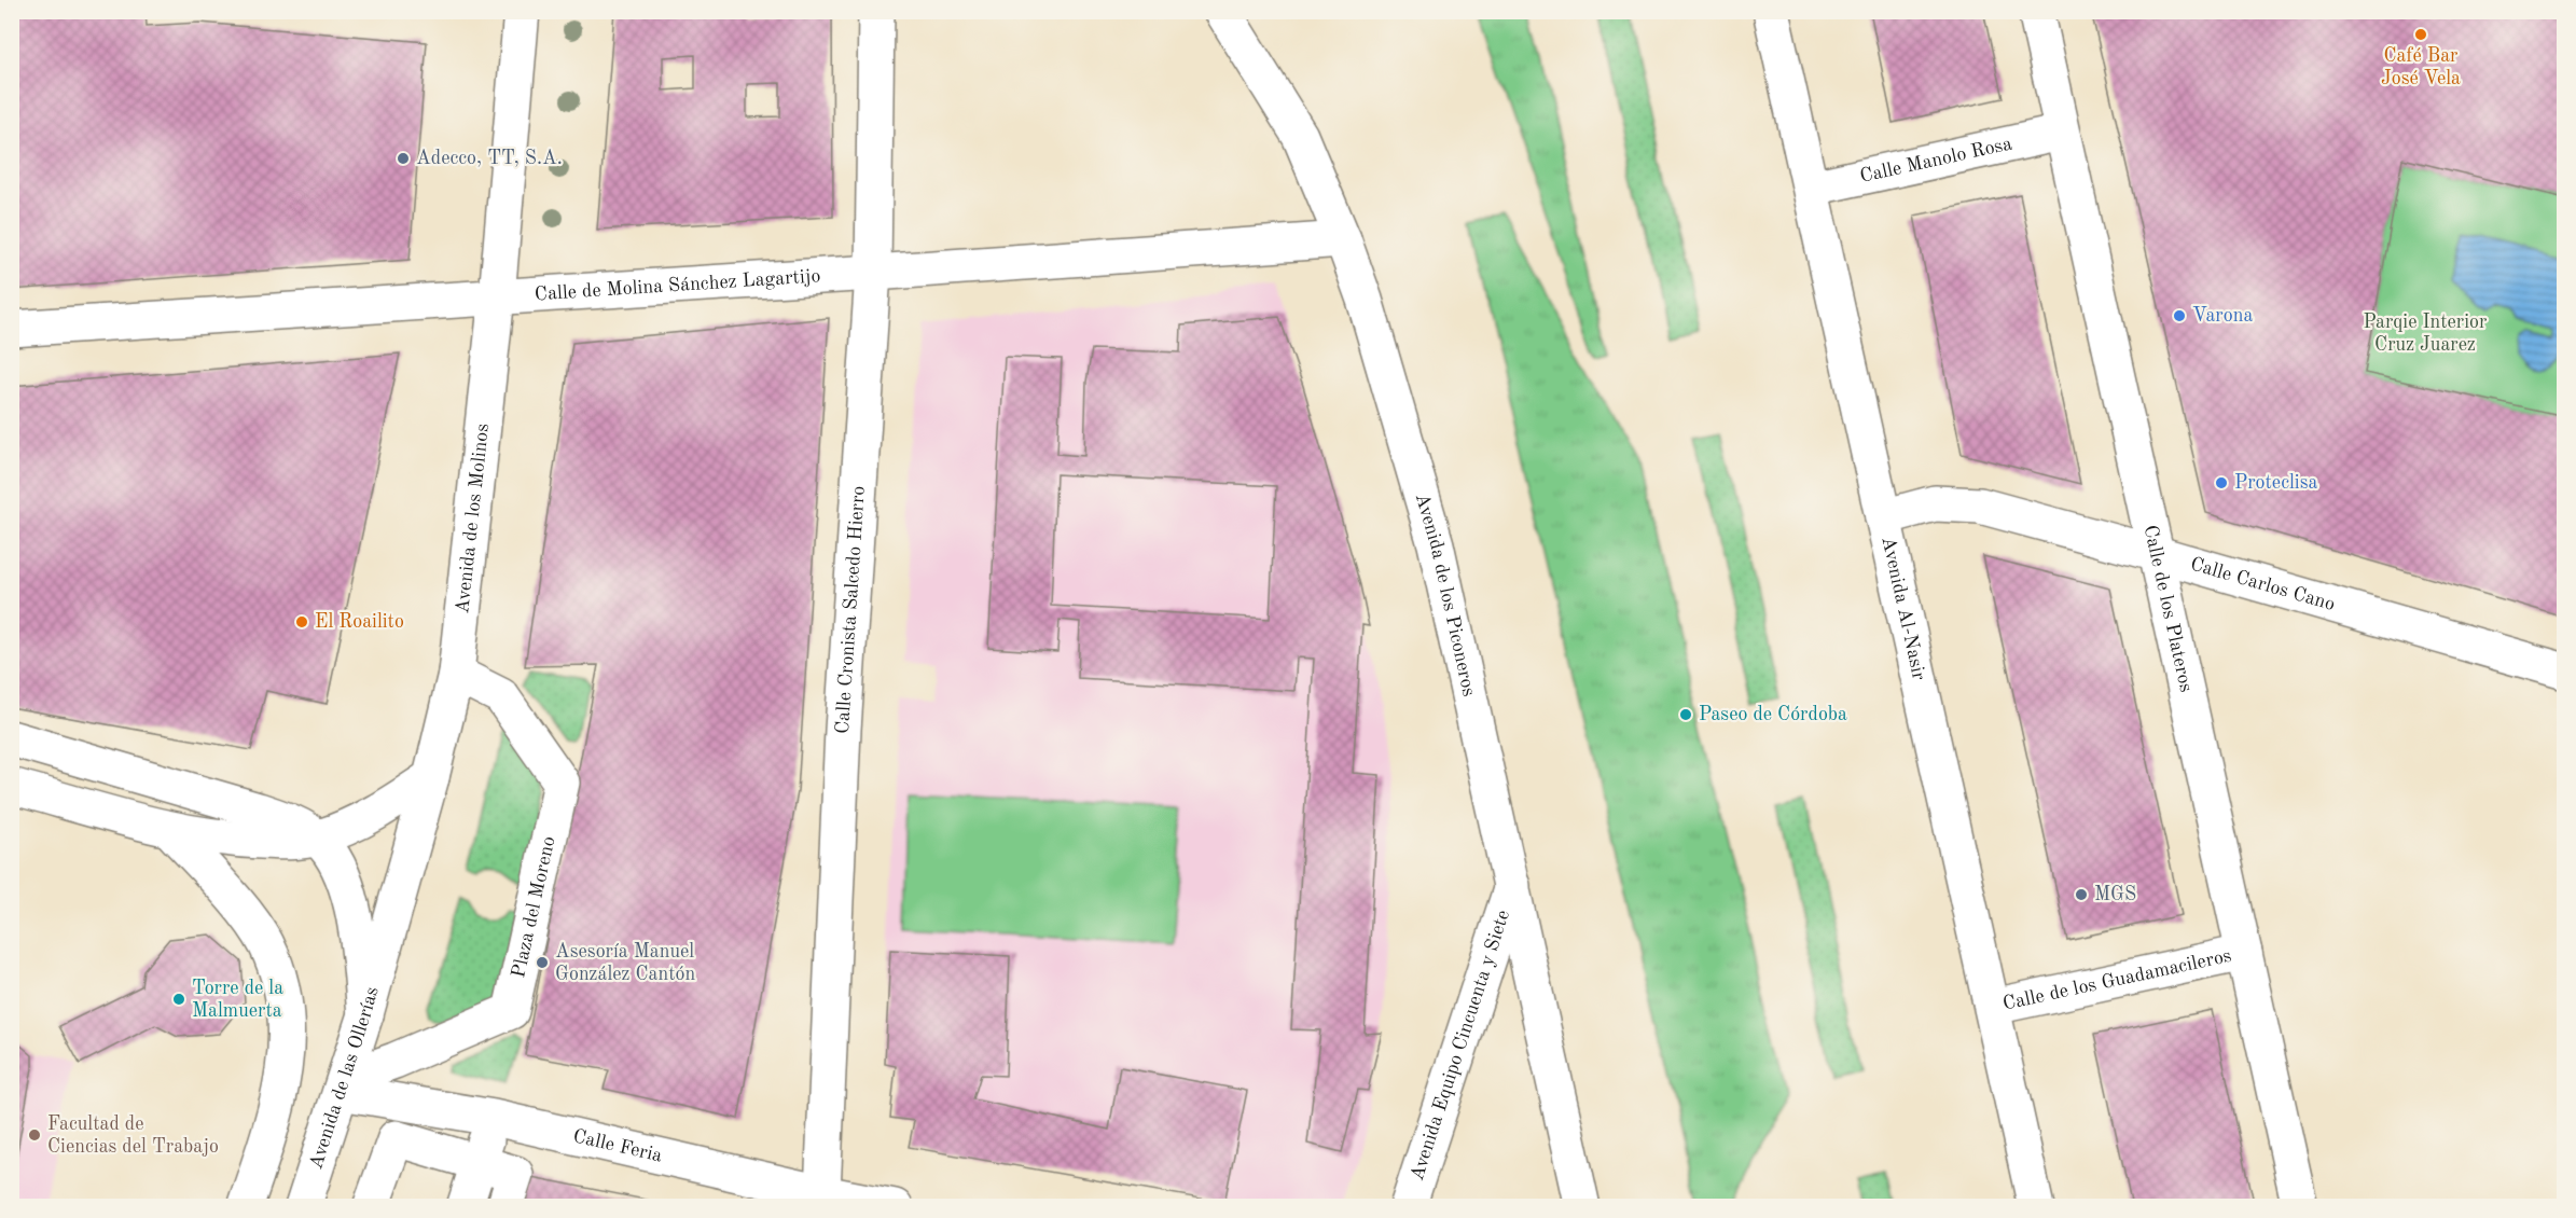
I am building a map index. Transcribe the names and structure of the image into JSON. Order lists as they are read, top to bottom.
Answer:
{
  "streets": {
    "street": [
      "Calle Manolo Rosa",
      "Calle de Molina Sánchez Lagartijo",
      "Avenida de los Molinos",
      "Calle Carlos Cano",
      "Avenida de los Piconeros",
      "Calle Cronista Salcedo Hierro",
      "Avenida Al-Nasir",
      "Calle de los Plateros",
      "Plaza del Moreno",
      "Calle de los Guadamacileros",
      "Avenida Equipo Cincuenta y Siete",
      "Avenida de las Ollerías",
      "Calle Feria"
    ]
  },
  "crossings": [
    ["Calle Manolo Rosa", "Avenida Al-Nasir"],
    ["Calle Manolo Rosa", "Calle de los Plateros"],
    ["Calle de Molina Sánchez Lagartijo", "Avenida de los Molinos"],
    ["Calle de Molina Sánchez Lagartijo", "Avenida de los Piconeros"],
    ["Calle de Molina Sánchez Lagartijo", "Calle Cronista Salcedo Hierro"],
    ["Avenida de los Molinos", "Plaza del Moreno"],
    ["Avenida de los Molinos", "Avenida de las Ollerías"],
    ["Calle Carlos Cano", "Avenida Al-Nasir"],
    ["Calle Carlos Cano", "Calle de los Plateros"],
    ["Avenida de los Piconeros", "Avenida Equipo Cincuenta y Siete"],
    ["Calle Cronista Salcedo Hierro", "Calle Feria"],
    ["Avenida Al-Nasir", "Calle de los Guadamacileros"],
    ["Calle de los Plateros", "Calle de los Guadamacileros"],
    ["Plaza del Moreno", "Avenida de las Ollerías"],
    ["Plaza del Moreno", "Calle Feria"],
    ["Avenida de las Ollerías", "Calle Feria"]
  ],
  "parks": ["Parqie Interior Cruz Juarez"],
  "places": [
    "Café Bar José Vela",
    "Adecco, TT, S.A.",
    "Varona",
    "Proteclisa",
    "El Roailito",
    "Paseo de Córdoba",
    "MGS",
    "Asesoría Manuel González Cantón",
    "Torre de la Malmuerta",
    "Facultad de Ciencias del Trabajo"
  ]
}
